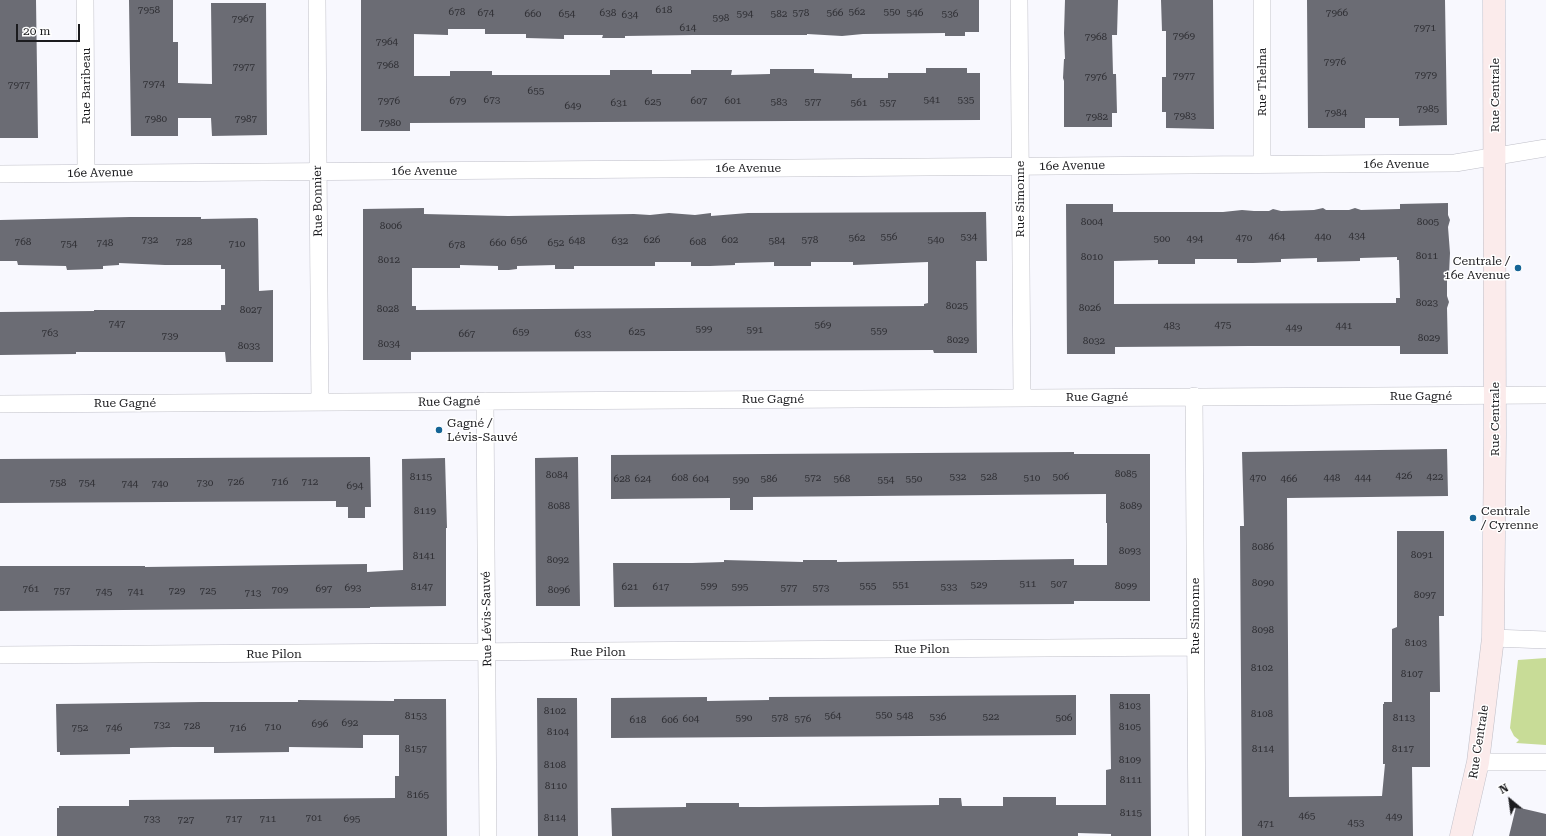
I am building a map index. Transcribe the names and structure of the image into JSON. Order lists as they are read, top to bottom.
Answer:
{
  "streets": {
    "street": [
      "Rue Thelma",
      "Rue Baribeau",
      "Rue Centrale",
      "16e Avenue",
      "Rue Simonne",
      "Rue Bonnier",
      "Rue Gagné",
      "Rue Lévis-Sauvé",
      "Rue Pilon"
    ]
  },
  "crossings": [
    ["Rue Thelma", "16e Avenue"],
    ["Rue Baribeau", "16e Avenue"],
    ["Rue Centrale", "16e Avenue"],
    ["Rue Centrale", "Rue Gagné"],
    ["16e Avenue", "Rue Simonne"],
    ["16e Avenue", "Rue Bonnier"],
    ["Rue Simonne", "Rue Gagné"],
    ["Rue Simonne", "Rue Pilon"],
    ["Rue Bonnier", "Rue Gagné"],
    ["Rue Gagné", "Rue Lévis-Sauvé"],
    ["Rue Lévis-Sauvé", "Rue Pilon"]
  ],
  "places": ["Centrale / 16e Avenue", "Gagné / Lévis-Sauvé", "Centrale / Cyrenne"],
  "house_numbers": [
    "7958",
    "618",
    "678",
    "562",
    "550",
    "674",
    "638",
    "578",
    "566",
    "546",
    "7966",
    "660",
    "654",
    "594",
    "582",
    "536",
    "634",
    "598",
    "7967",
    "614",
    "7971",
    "7969",
    "7968",
    "7964",
    "7976",
    "7968",
    "7977",
    "7979",
    "7977",
    "7976",
    "7974",
    "7977",
    "655",
    "673",
    "541",
    "535",
    "7976",
    "679",
    "607",
    "601",
    "625",
    "583",
    "577",
    "631",
    "561",
    "557",
    "649",
    "7985",
    "7984",
    "7983",
    "7982",
    "7980",
    "7987",
    "7980",
    "8004",
    "8005",
    "8006",
    "434",
    "556",
    "534",
    "464",
    "440",
    "562",
    "470",
    "500",
    "494",
    "732",
    "626",
    "602",
    "578",
    "540",
    "656",
    "648",
    "632",
    "584",
    "768",
    "728",
    "608",
    "748",
    "660",
    "652",
    "754",
    "710",
    "678",
    "8011",
    "8010",
    "8012",
    "8023",
    "8025",
    "8026",
    "8028",
    "8027",
    "747",
    "569",
    "475",
    "483",
    "441",
    "449",
    "599",
    "591",
    "559",
    "659",
    "625",
    "763",
    "667",
    "633",
    "739",
    "8029",
    "8029",
    "8032",
    "8034",
    "8033",
    "8085",
    "8084",
    "426",
    "8115",
    "532",
    "528",
    "506",
    "422",
    "608",
    "572",
    "510",
    "470",
    "448",
    "444",
    "628",
    "624",
    "604",
    "586",
    "568",
    "550",
    "466",
    "590",
    "554",
    "726",
    "716",
    "712",
    "758",
    "754",
    "730",
    "744",
    "740",
    "694",
    "8088",
    "8089",
    "8119",
    "8086",
    "8093",
    "8091",
    "8141",
    "8092",
    "8090",
    "511",
    "507",
    "551",
    "529",
    "599",
    "555",
    "8099",
    "8147",
    "621",
    "617",
    "595",
    "533",
    "693",
    "577",
    "573",
    "761",
    "697",
    "709",
    "8096",
    "757",
    "729",
    "725",
    "745",
    "741",
    "713",
    "8097",
    "8098",
    "8103",
    "8102",
    "8107",
    "8103",
    "8102",
    "8108",
    "550",
    "8153",
    "564",
    "548",
    "536",
    "522",
    "590",
    "578",
    "506",
    "8113",
    "604",
    "576",
    "618",
    "606",
    "692",
    "696",
    "732",
    "728",
    "710",
    "8105",
    "752",
    "746",
    "716",
    "8104",
    "8157",
    "8114",
    "8117",
    "8109",
    "8108",
    "8111",
    "8110",
    "8165",
    "8115",
    "465",
    "449",
    "701",
    "8114",
    "733",
    "717",
    "711",
    "695",
    "727",
    "453",
    "471"
  ],
  "scale_bar": "20 m",
  "north": "top left"
}
